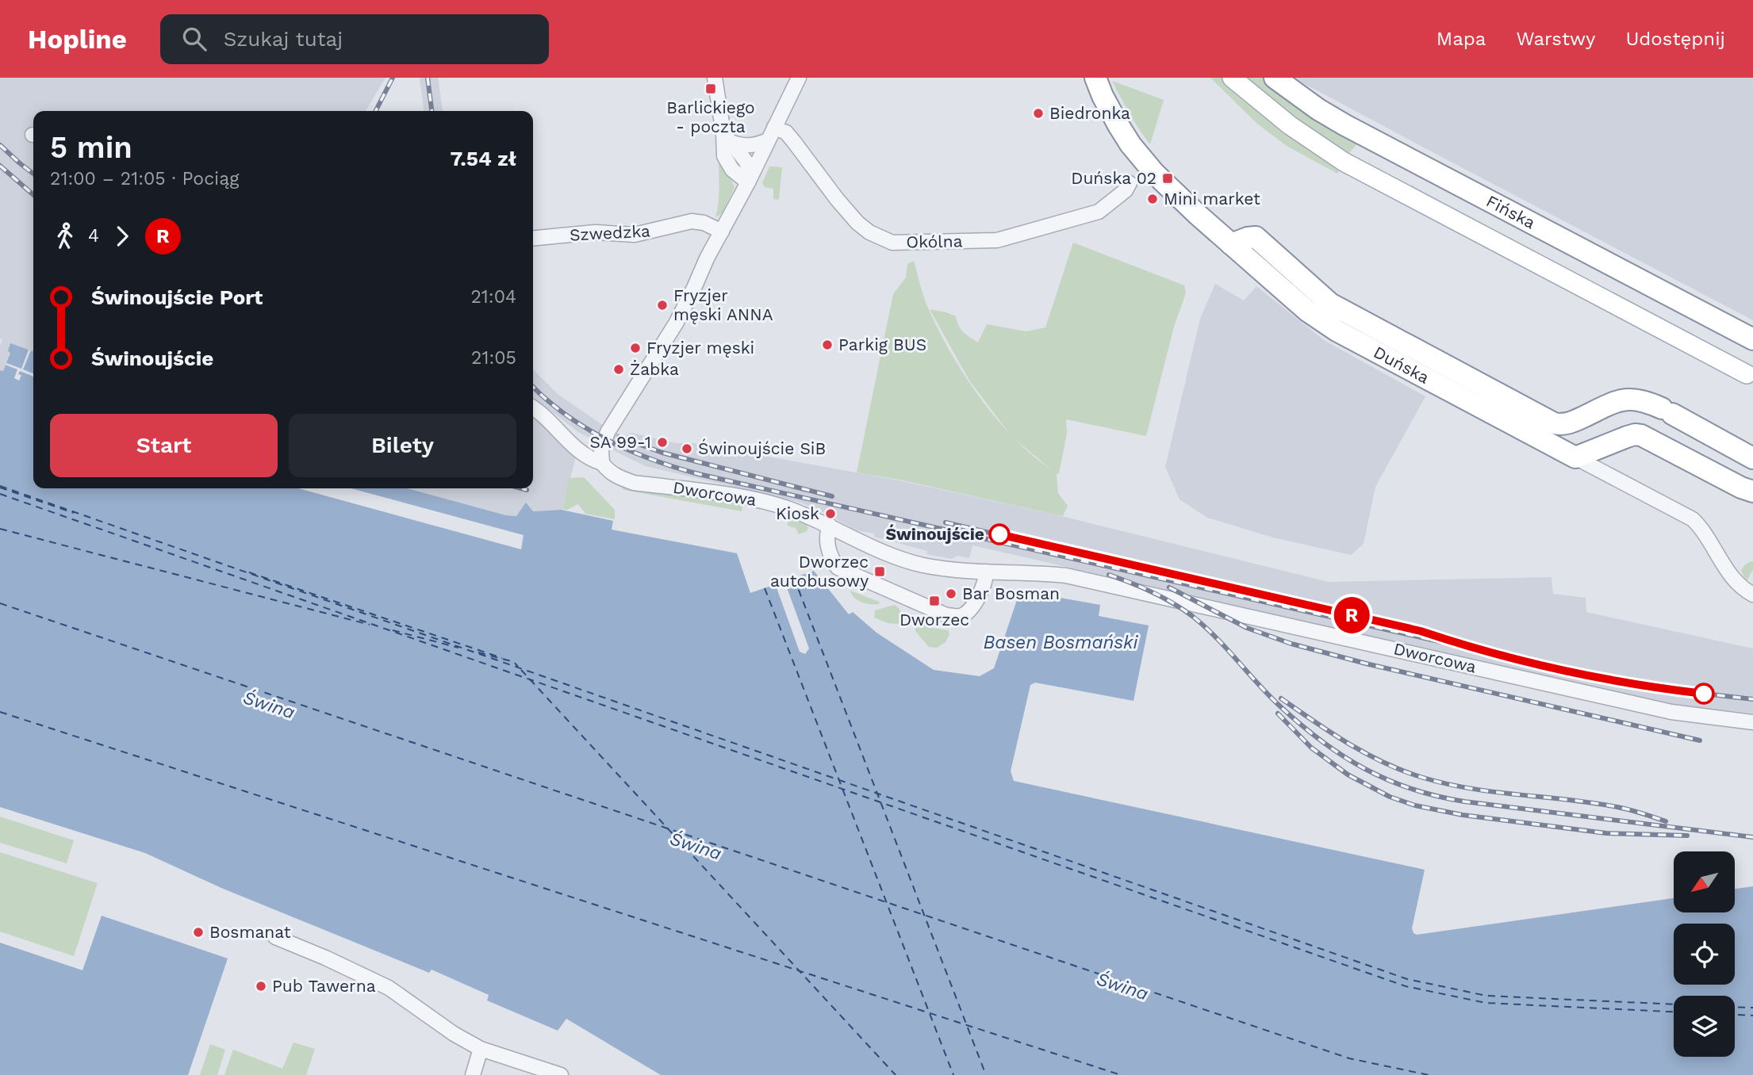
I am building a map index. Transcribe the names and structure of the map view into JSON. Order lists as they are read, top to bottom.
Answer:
{
  "streets": {
    "highway": ["Fińska", "Duńska"],
    "street": ["Szwedzka", "Okólna", "Dworcowa"]
  },
  "water": ["Basen Bosmański", "Świna"],
  "places": {
    "transit": [
      "Barlickiego - poczta",
      "Duńska 02",
      "Dworzec autobusowy",
      "Dworzec"
    ],
    "other": [
      "Biedronka",
      "Mini market",
      "Fryzjer męski ANNA",
      "Parkig BUS",
      "Fryzjer męski",
      "Żabka",
      "SA 99-1",
      "Świnoujście SiB",
      "Kiosk",
      "Świnoujście",
      "Bar Bosman",
      "Bosmanat",
      "Pub Tawerna"
    ]
  },
  "north": "bottom left",
  "page": {
    "header": "Hopline",
    "search": "Szukaj tutaj",
    "nav": ["Mapa", "Warstwy", "Udostępnij"],
    "on_map": "R",
    "heading": ["5 min", "21:00 – 21:05 · Pociąg", "7.54 zł"],
    "legs": ["4", "R"],
    "list": [
      {
        "name": "Świnoujście Port",
        "value": "21:04"
      },
      {
        "name": "Świnoujście",
        "value": "21:05"
      }
    ],
    "buttons": ["Start", "Bilety"]
  }
}
